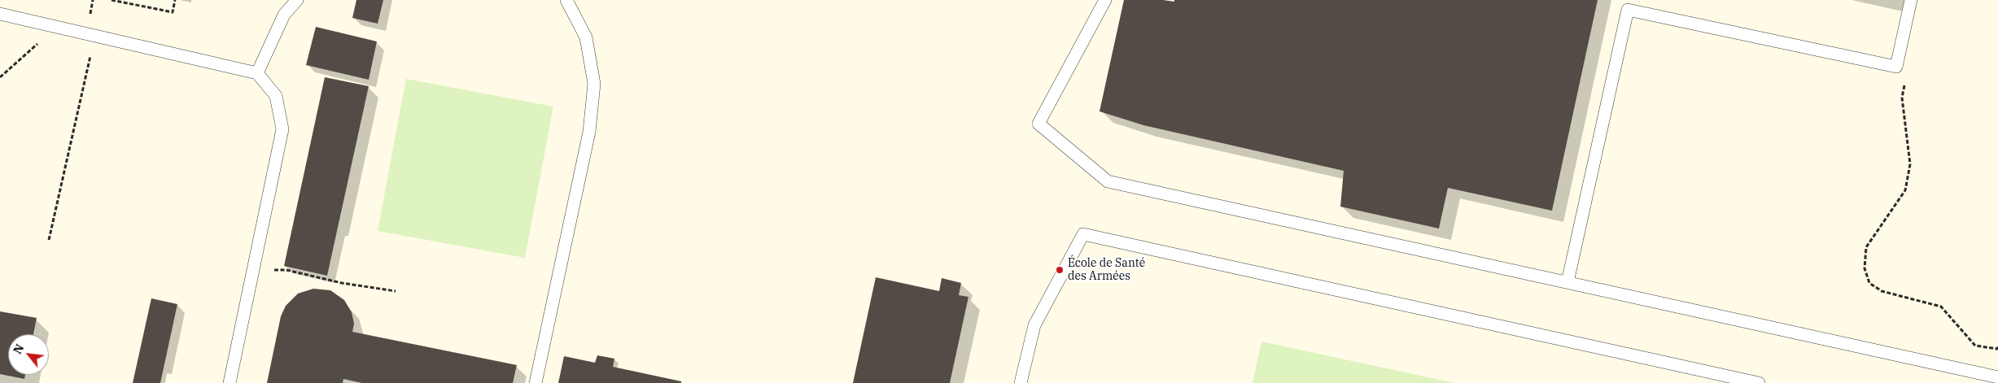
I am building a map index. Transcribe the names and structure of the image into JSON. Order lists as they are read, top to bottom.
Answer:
{
  "places": ["École de Santé des Armées"],
  "north": "top left"
}
